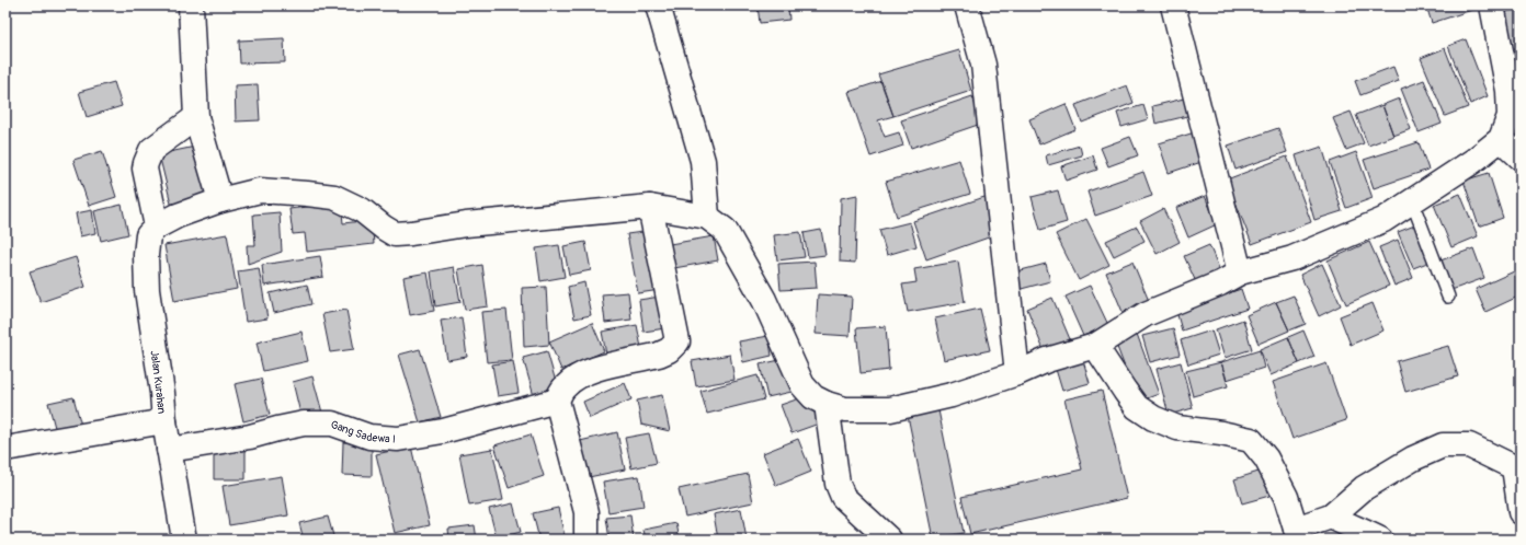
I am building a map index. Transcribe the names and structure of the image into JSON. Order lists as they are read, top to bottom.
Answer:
{
  "streets": {
    "street": ["Jalan Kurahan", "Gang Sadewa I"]
  },
  "crossings": [
    ["Jalan Kurahan", "Gang Sadewa I"]
  ]
}
